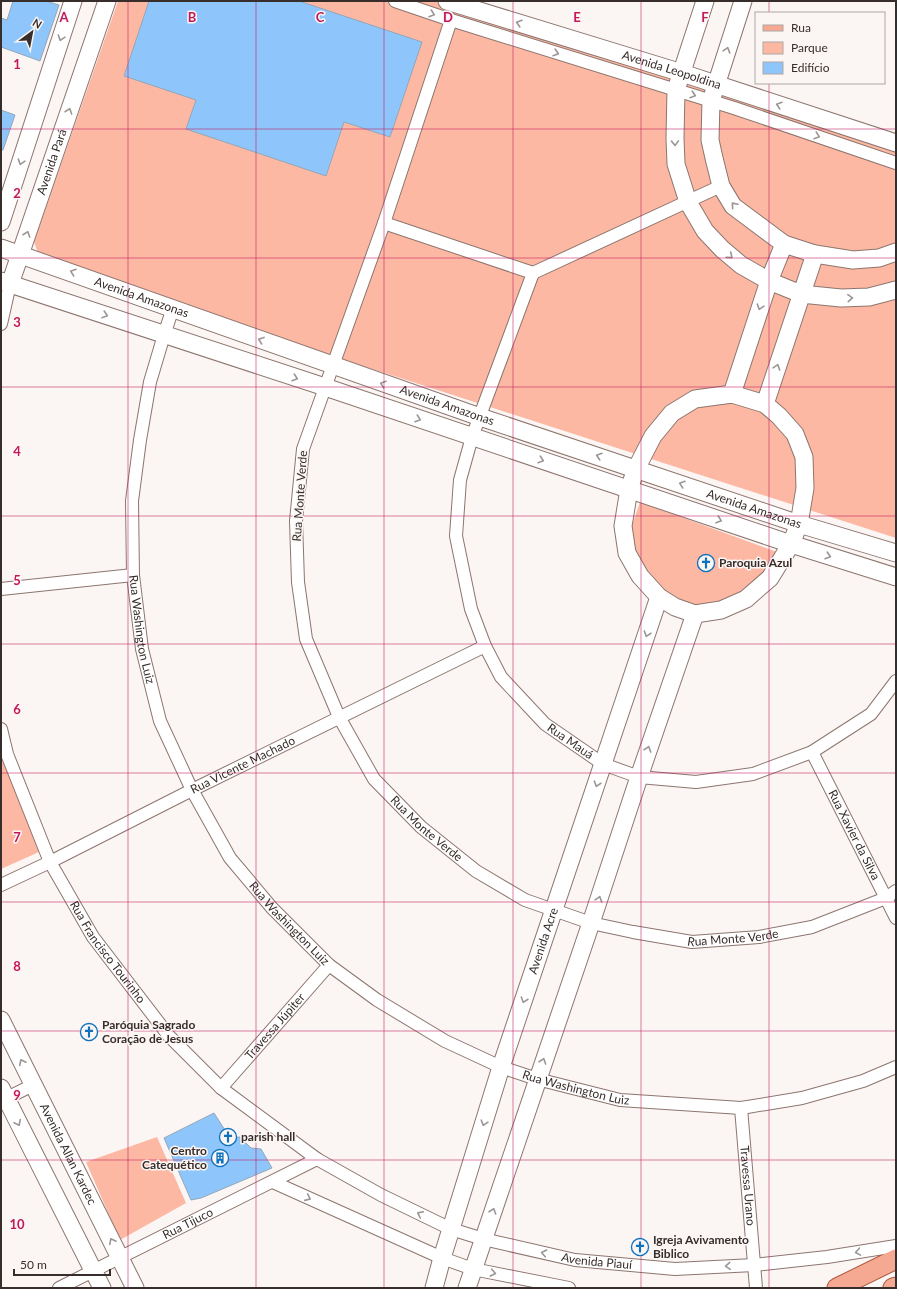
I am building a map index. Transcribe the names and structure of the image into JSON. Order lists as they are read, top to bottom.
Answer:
{
  "streets": {
    "street": [
      "Avenida Leopoldina",
      "Avenida Pará",
      "Avenida Amazonas",
      "Rua Monte Verde",
      "Rua Washington Luiz",
      "Rua Mauá",
      "Rua Vicente Machado",
      "Rua Xavier da Silva",
      "Avenida Acre",
      "Rua Francisco Tourinho",
      "Travessa Júpiter",
      "Avenida Allan Kardec",
      "Travessa Urano",
      "Rua Tijuco",
      "Avenida Piauí"
    ]
  },
  "crossings": [
    ["Avenida Pará", "Avenida Amazonas"],
    ["Avenida Amazonas", "Rua Monte Verde"],
    ["Avenida Amazonas", "Rua Washington Luiz"],
    ["Avenida Amazonas", "Rua Mauá"],
    ["Rua Monte Verde", "Rua Vicente Machado"],
    ["Rua Monte Verde", "Rua Xavier da Silva"],
    ["Rua Monte Verde", "Avenida Acre"],
    ["Rua Washington Luiz", "Rua Vicente Machado"],
    ["Rua Washington Luiz", "Avenida Acre"],
    ["Rua Washington Luiz", "Travessa Júpiter"],
    ["Rua Washington Luiz", "Travessa Urano"],
    ["Rua Mauá", "Rua Vicente Machado"],
    ["Rua Mauá", "Rua Xavier da Silva"],
    ["Rua Mauá", "Avenida Acre"],
    ["Rua Vicente Machado", "Rua Francisco Tourinho"],
    ["Avenida Acre", "Avenida Piauí"],
    ["Rua Francisco Tourinho", "Travessa Júpiter"],
    ["Rua Francisco Tourinho", "Rua Tijuco"],
    ["Rua Francisco Tourinho", "Avenida Piauí"],
    ["Avenida Allan Kardec", "Rua Tijuco"],
    ["Travessa Urano", "Avenida Piauí"],
    ["Rua Tijuco", "Avenida Piauí"]
  ],
  "places": {
    "church": [
      "Paroquia Azul",
      "Paróquia Sagrado Coração de Jesus",
      "parish hall",
      "Igreja Avivamento Biblico"
    ],
    "building": ["Centro Catequético"]
  },
  "legend": ["Rua", "Parque", "Edifício"],
  "scale_bar": "50 m",
  "north": "top right",
  "grid": {
    "columns": [
      "A",
      "B",
      "C",
      "D",
      "E",
      "F"
    ],
    "rows": [
      "1",
      "2",
      "3",
      "4",
      "5",
      "6",
      "7",
      "8",
      "9",
      "10"
    ]
  }
}
